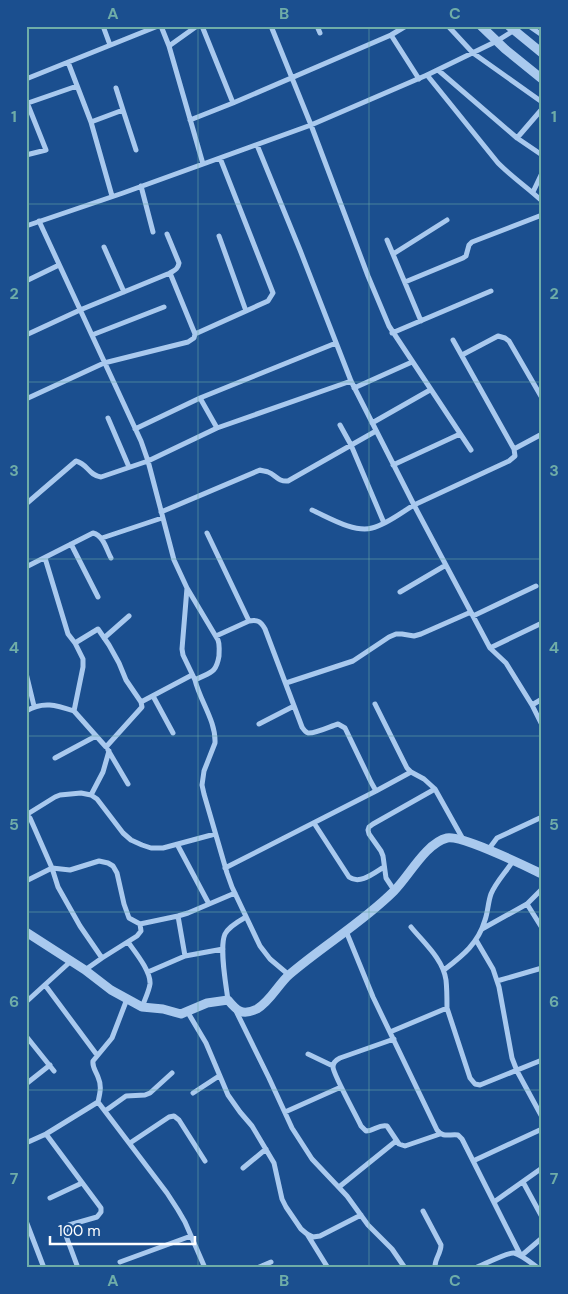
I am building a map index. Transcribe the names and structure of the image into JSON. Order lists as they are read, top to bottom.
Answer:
{
  "scale_bar": "100 m",
  "grid": {
    "columns": ["A", "B", "C"],
    "rows": [
      "1",
      "2",
      "3",
      "4",
      "5",
      "6",
      "7"
    ]
  }
}
